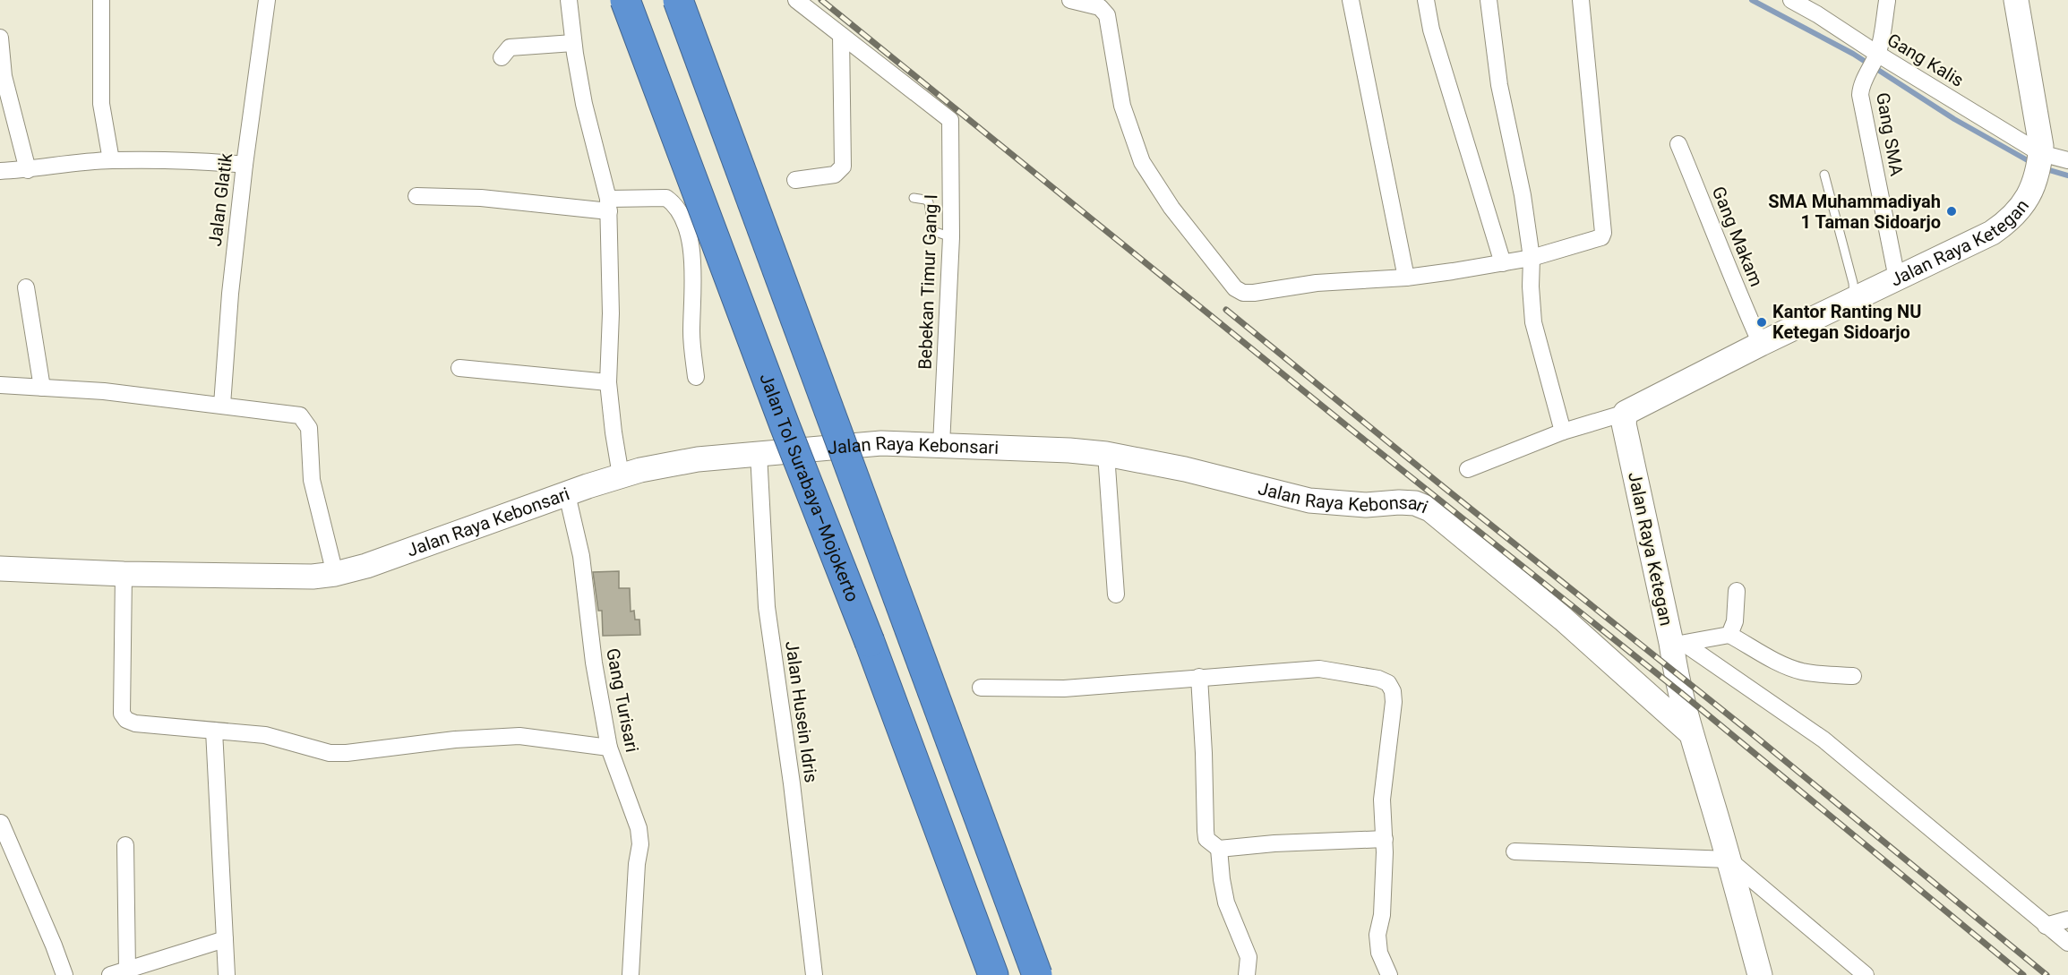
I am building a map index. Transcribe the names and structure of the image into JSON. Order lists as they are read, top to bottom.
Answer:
{
  "streets": {
    "highway": ["Jalan Tol Surabaya–Mojokerto"],
    "main road": ["Jalan Raya Ketegan", "Jalan Raya Kebonsari"],
    "street": [
      "Gang Kalis",
      "Gang SMA",
      "Jalan Glatik",
      "Gang Makam",
      "Bebekan Timur Gang I",
      "Gang Turisari",
      "Jalan Husein Idris"
    ]
  },
  "crossings": [
    ["Gang Kalis", "Gang SMA"],
    ["Gang Kalis", "Jalan Raya Ketegan"],
    ["Gang SMA", "Jalan Raya Ketegan"],
    ["Gang Makam", "Jalan Raya Ketegan"],
    ["Jalan Raya Ketegan", "Jalan Raya Kebonsari"],
    ["Bebekan Timur Gang I", "Jalan Raya Kebonsari"],
    ["Jalan Raya Kebonsari", "Gang Turisari"],
    ["Jalan Raya Kebonsari", "Jalan Husein Idris"]
  ],
  "places": ["SMA Muhammadiyah 1 Taman Sidoarjo", "Kantor Ranting NU Ketegan Sidoarjo"]
}
